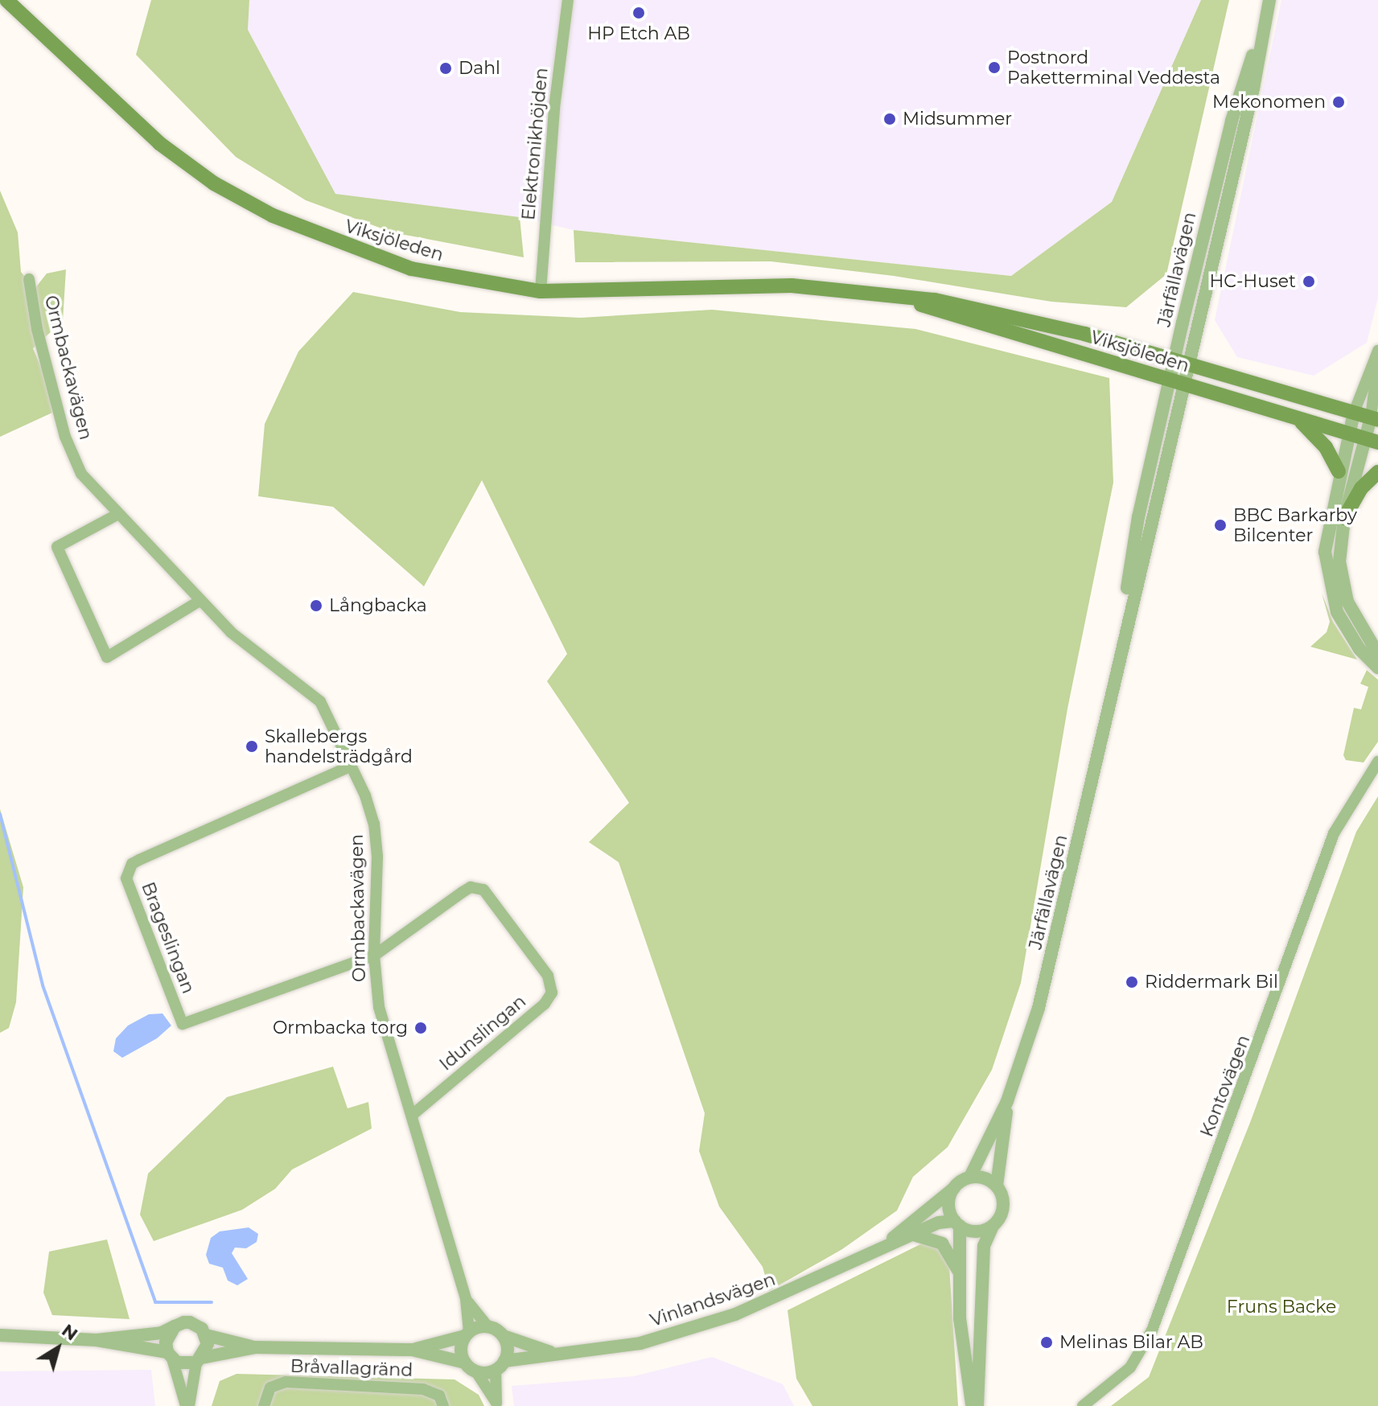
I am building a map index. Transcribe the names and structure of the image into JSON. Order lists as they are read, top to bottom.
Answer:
{
  "streets": {
    "main road": ["Viksjöleden"],
    "street": [
      "Elektronikhöjden",
      "Järfällavägen",
      "Ormbackavägen",
      "Brageslingan",
      "Idunslingan",
      "Kontovägen",
      "Vinlandsvägen",
      "Bråvallagränd"
    ]
  },
  "crossings": [
    ["Elektronikhöjden", "Viksjöleden"],
    ["Viksjöleden", "Järfällavägen"],
    ["Järfällavägen", "Vinlandsvägen"],
    ["Ormbackavägen", "Brageslingan"],
    ["Ormbackavägen", "Idunslingan"],
    ["Ormbackavägen", "Vinlandsvägen"],
    ["Brageslingan", "Idunslingan"]
  ],
  "parks": ["Fruns Backe"],
  "places": [
    "HP Etch AB",
    "Postnord Paketterminal Veddesta",
    "Dahl",
    "Mekonomen",
    "Midsummer",
    "HC-Huset",
    "BBC Barkarby Bilcenter",
    "Långbacka",
    "Skallebergs handelsträdgård",
    "Riddermark Bil",
    "Ormbacka torg",
    "Melinas Bilar AB"
  ],
  "north": "top right"
}
